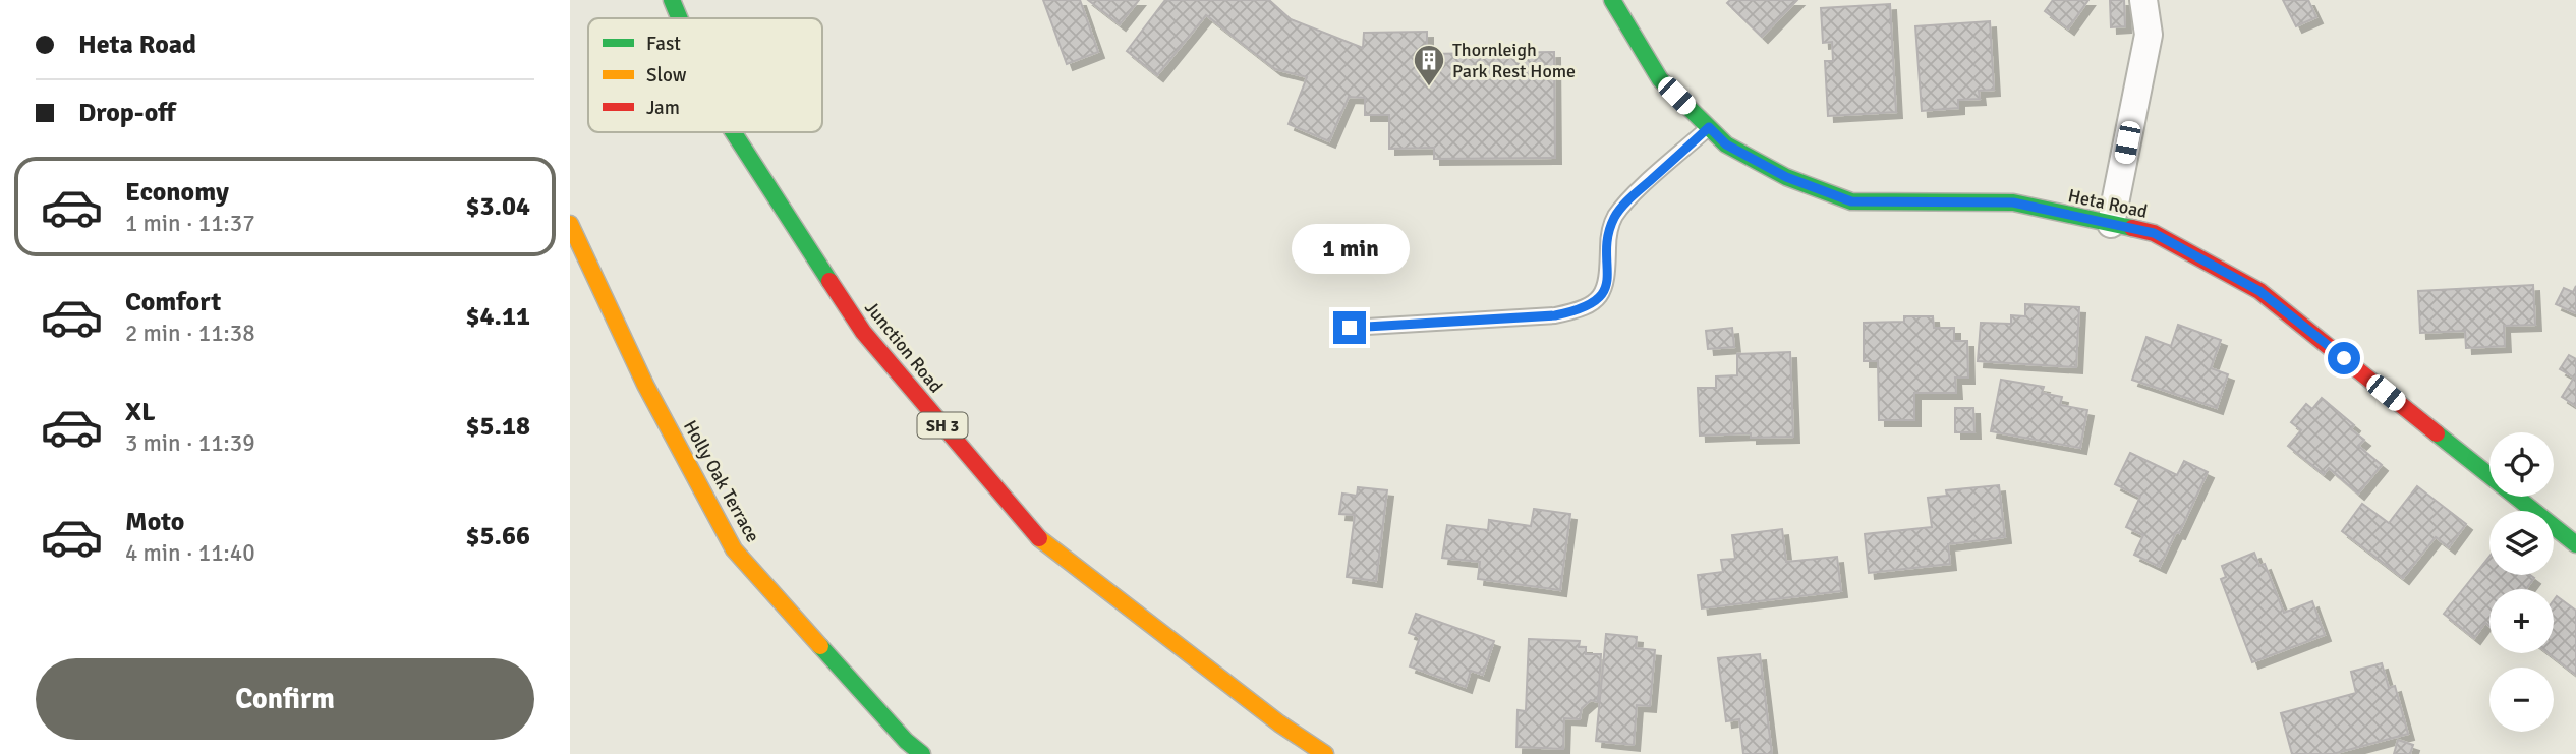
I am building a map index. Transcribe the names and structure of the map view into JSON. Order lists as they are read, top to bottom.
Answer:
{
  "streets": {
    "main road": [
      "Heta Road",
      "Junction Road",
      "SH 3",
      "Holly Oak Terrace"
    ]
  },
  "places": {
    "building": ["Thornleigh Park Rest Home"]
  },
  "legend": ["Fast", "Slow", "Jam"],
  "page": {
    "banner": ["Heta Road", "Drop-off"],
    "list": [
      {
        "name": "Economy",
        "note": "1 min · 11:37",
        "value": "$3.04"
      },
      {
        "name": "Comfort",
        "note": "2 min · 11:38",
        "value": "$4.11"
      },
      {
        "name": "XL",
        "note": "3 min · 11:39",
        "value": "$5.18"
      },
      {
        "name": "Moto",
        "note": "4 min · 11:40",
        "value": "$5.66"
      }
    ],
    "bubble": "1 min",
    "map_buttons": ["+", "−"],
    "buttons": "Confirm"
  }
}
